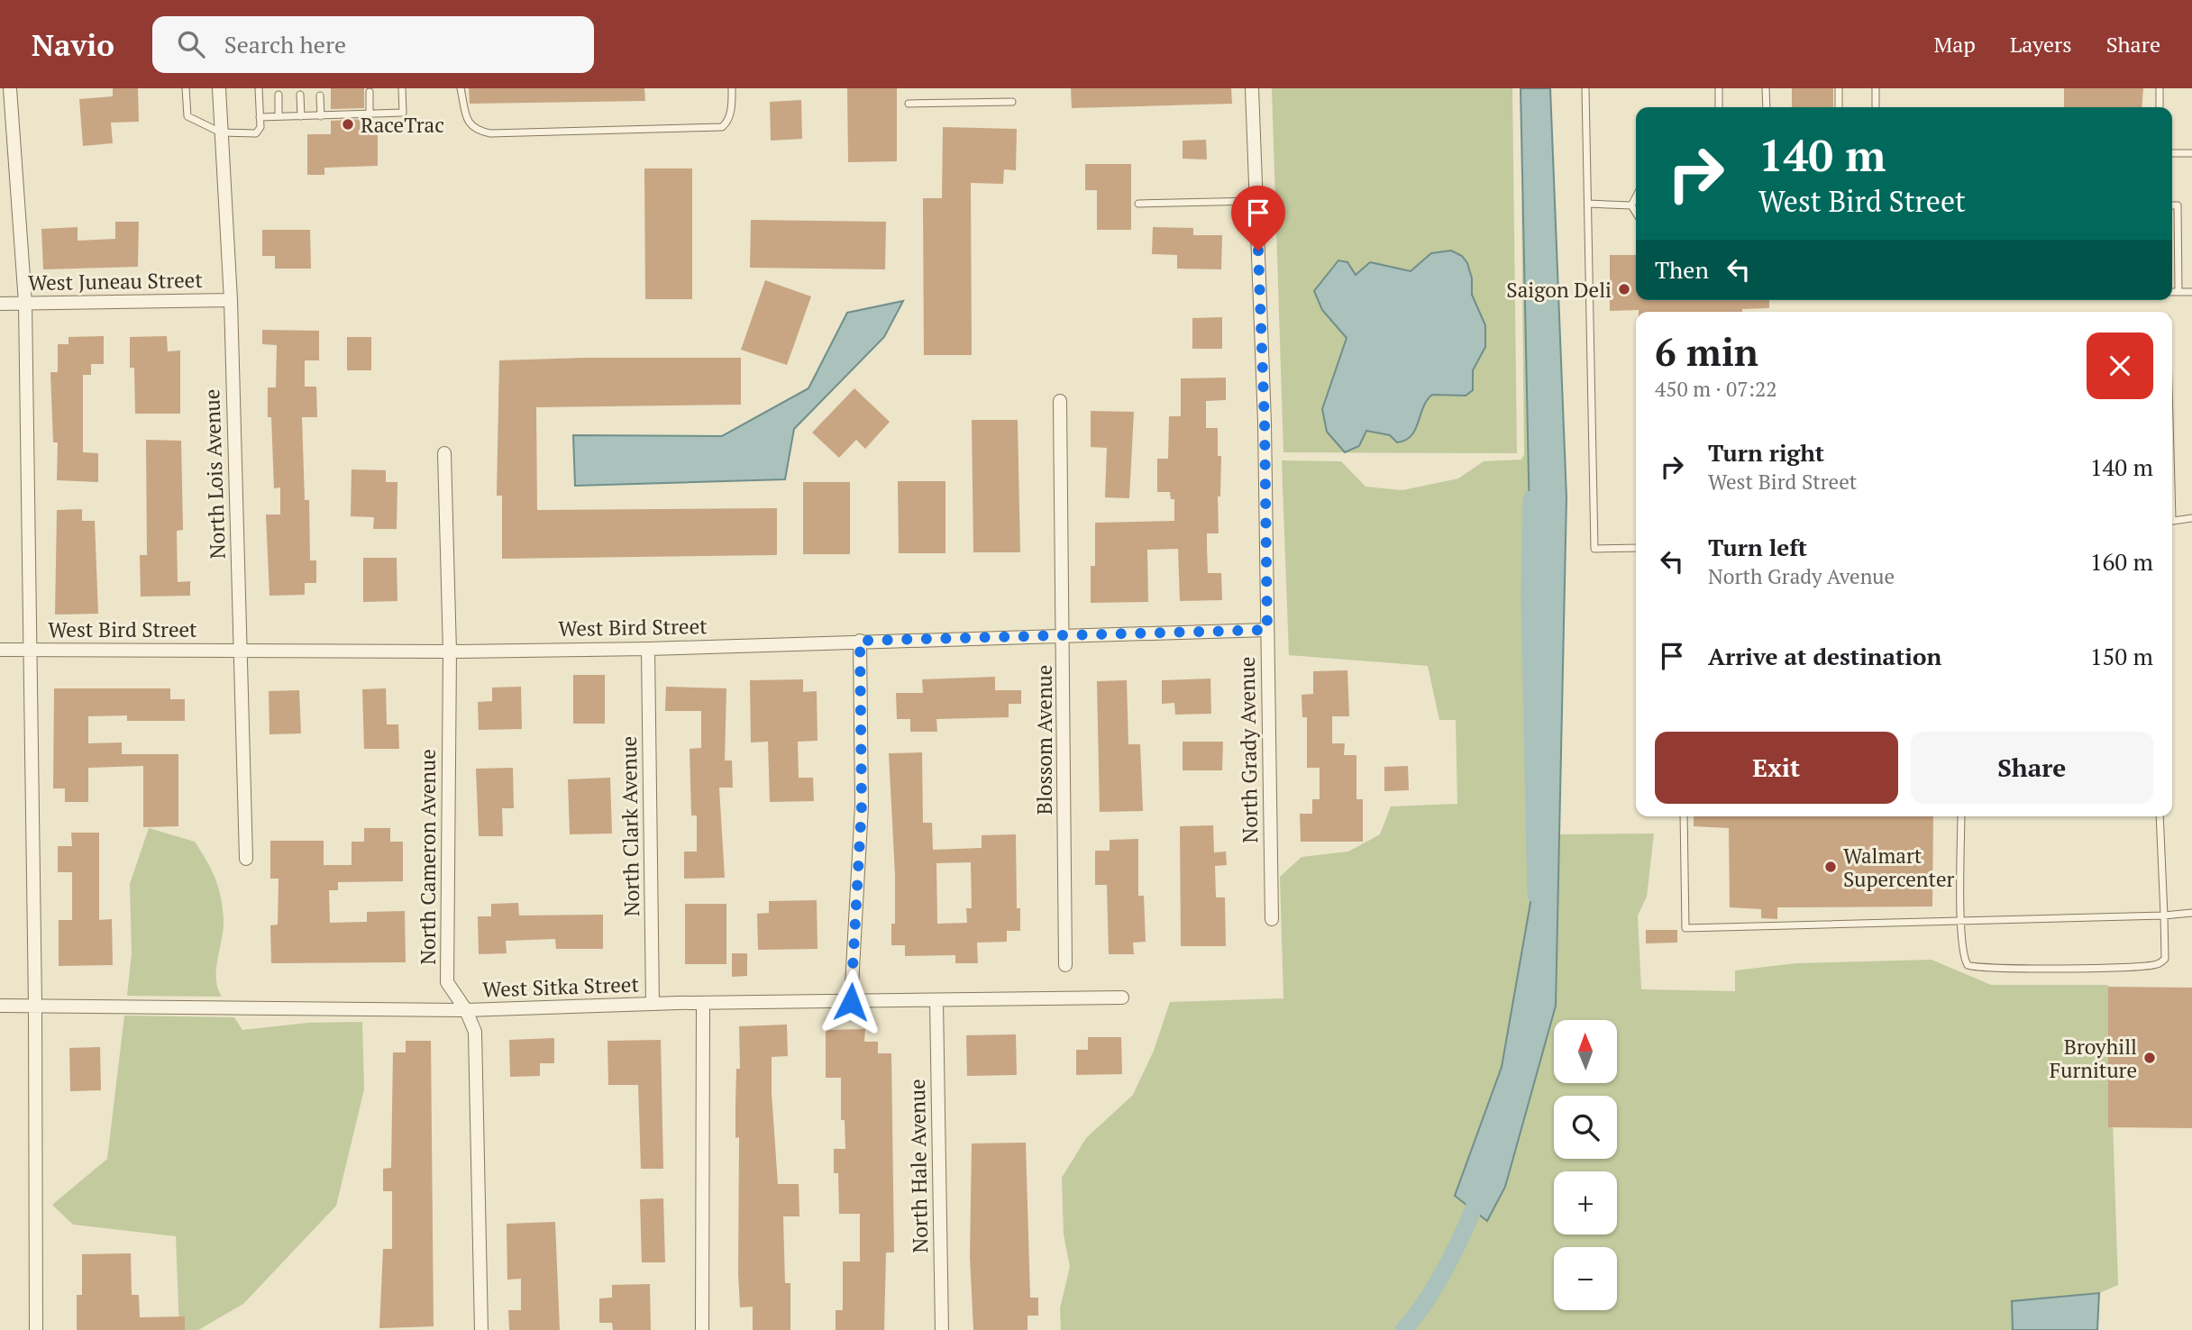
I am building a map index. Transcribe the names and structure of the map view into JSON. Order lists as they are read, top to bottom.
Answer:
{
  "streets": {
    "street": [
      "West Juneau Street",
      "North Lois Avenue",
      "West Bird Street",
      "Blossom Avenue",
      "North Grady Avenue",
      "North Clark Avenue",
      "North Cameron Avenue",
      "West Sitka Street",
      "North Hale Avenue"
    ]
  },
  "crossings": [
    ["West Juneau Street", "North Lois Avenue"],
    ["North Lois Avenue", "West Bird Street"],
    ["West Bird Street", "Blossom Avenue"],
    ["West Bird Street", "North Grady Avenue"],
    ["West Bird Street", "North Clark Avenue"],
    ["West Bird Street", "North Cameron Avenue"],
    ["North Clark Avenue", "West Sitka Street"],
    ["North Cameron Avenue", "West Sitka Street"],
    ["West Sitka Street", "North Hale Avenue"]
  ],
  "places": [
    "RaceTrac",
    "Saigon Deli",
    "Walmart Supercenter",
    "Broyhill Furniture"
  ],
  "north": "top",
  "page": {
    "header": "Navio",
    "search": "Search here",
    "nav": ["Map", "Layers", "Share"],
    "turn": ["140 m", "West Bird Street"],
    "then": "Then",
    "heading": ["6 min", "450 m · 07:22"],
    "list": [
      {
        "name": "Turn right",
        "note": "West Bird Street",
        "value": "140 m"
      },
      {
        "name": "Turn left",
        "note": "North Grady Avenue",
        "value": "160 m"
      },
      {
        "name": "Arrive at destination",
        "value": "150 m"
      }
    ],
    "buttons": ["Exit", "Share"],
    "map_buttons": ["+", "−"]
  }
}
